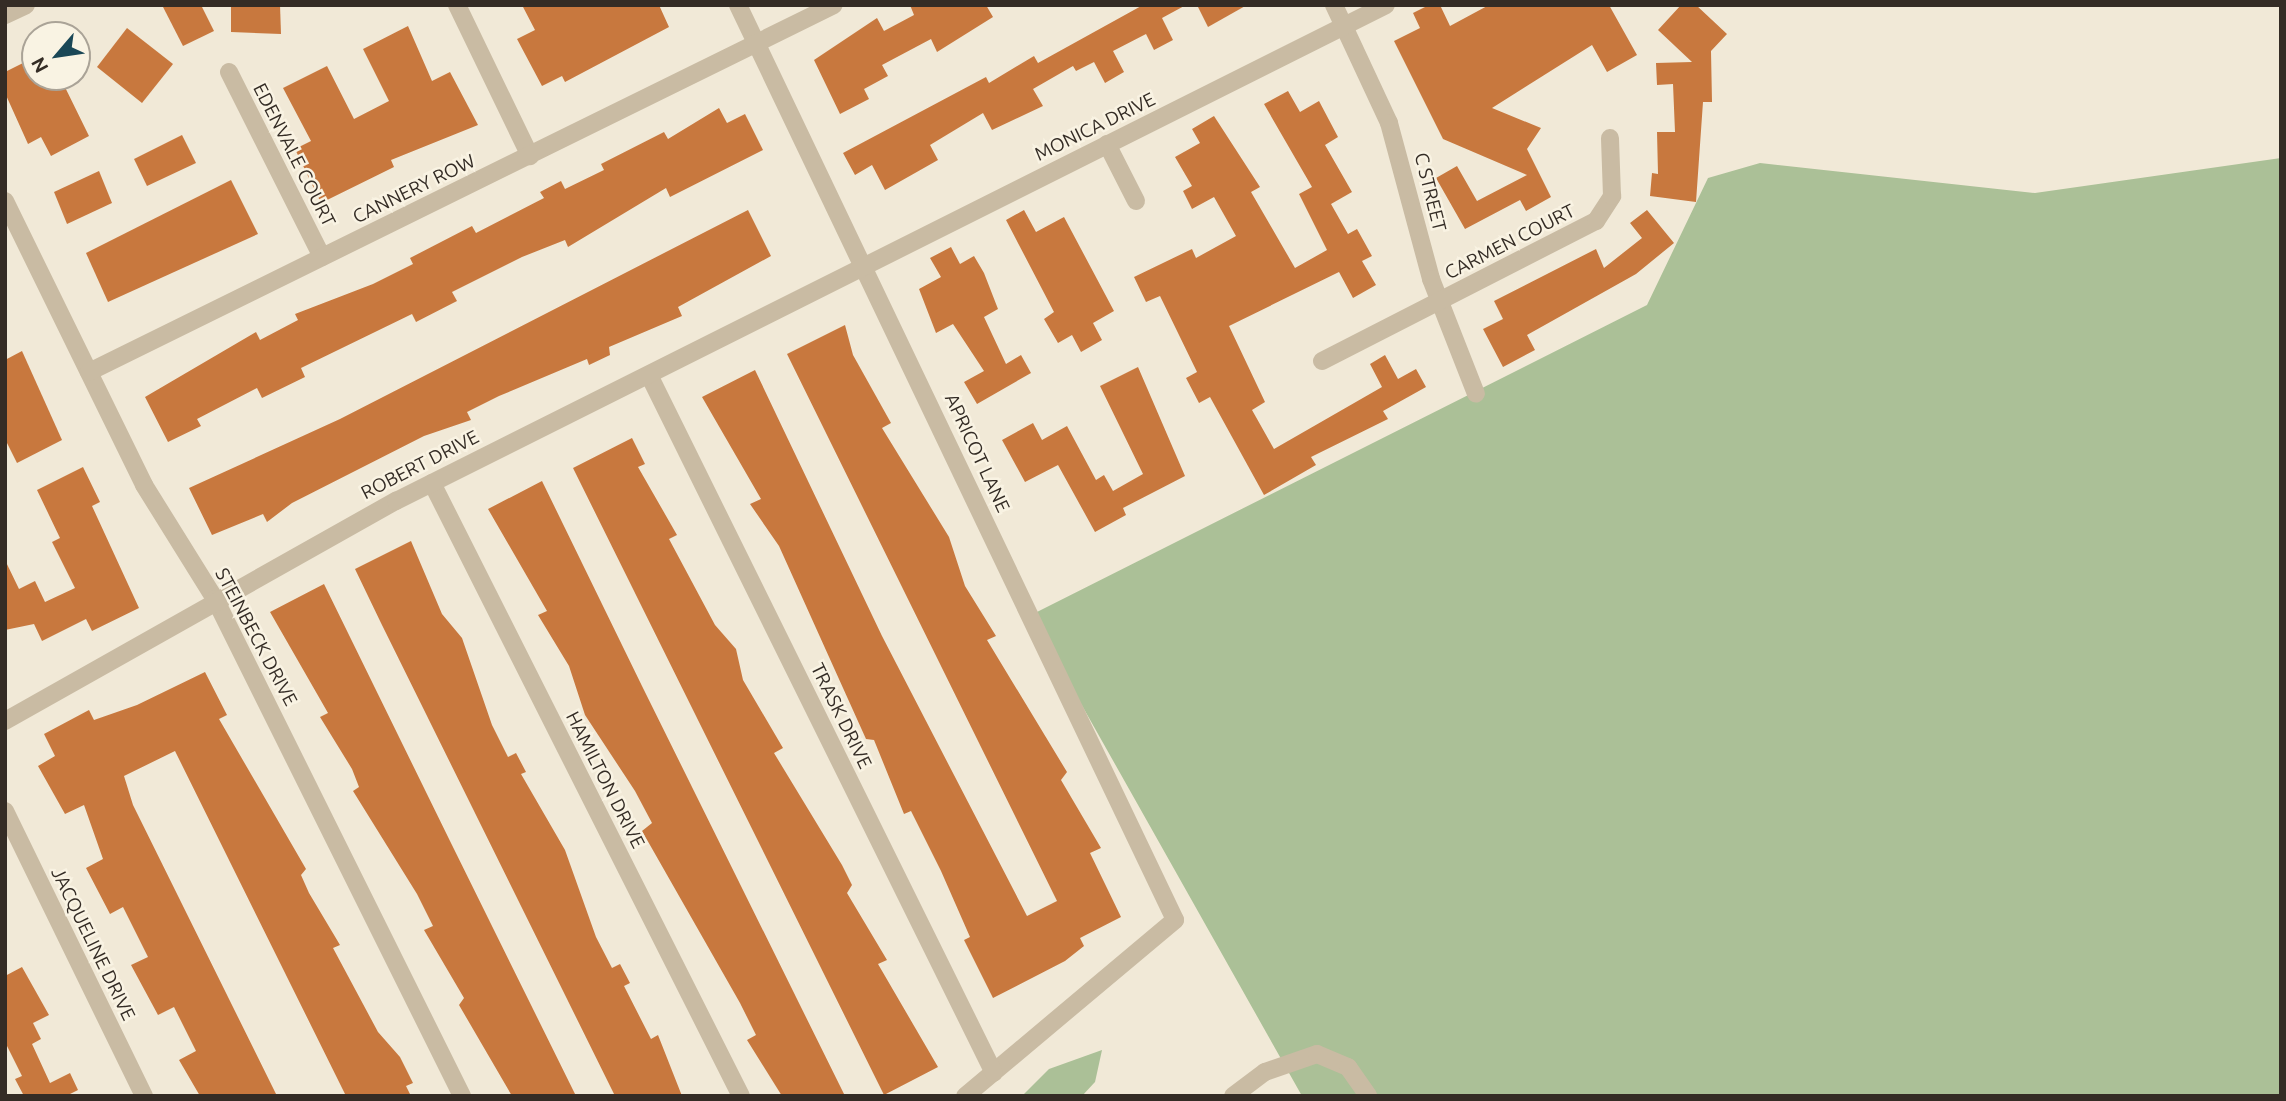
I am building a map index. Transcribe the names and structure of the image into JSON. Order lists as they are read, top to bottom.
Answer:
{
  "streets": {
    "street": [
      "MONICA DRIVE",
      "EDENVALE COURT",
      "CANNERY ROW",
      "C STREET",
      "CARMEN COURT",
      "APRICOT LANE",
      "ROBERT DRIVE",
      "STEINBECK DRIVE",
      "TRASK DRIVE",
      "HAMILTON DRIVE",
      "JACQUELINE DRIVE"
    ]
  },
  "crossings": [
    ["MONICA DRIVE", "C STREET"],
    ["MONICA DRIVE", "APRICOT LANE"],
    ["MONICA DRIVE", "ROBERT DRIVE"],
    ["EDENVALE COURT", "CANNERY ROW"],
    ["CANNERY ROW", "APRICOT LANE"],
    ["CANNERY ROW", "STEINBECK DRIVE"],
    ["C STREET", "CARMEN COURT"],
    ["APRICOT LANE", "ROBERT DRIVE"],
    ["APRICOT LANE", "TRASK DRIVE"],
    ["ROBERT DRIVE", "STEINBECK DRIVE"],
    ["ROBERT DRIVE", "TRASK DRIVE"],
    ["ROBERT DRIVE", "HAMILTON DRIVE"]
  ],
  "north": "bottom left"
}
